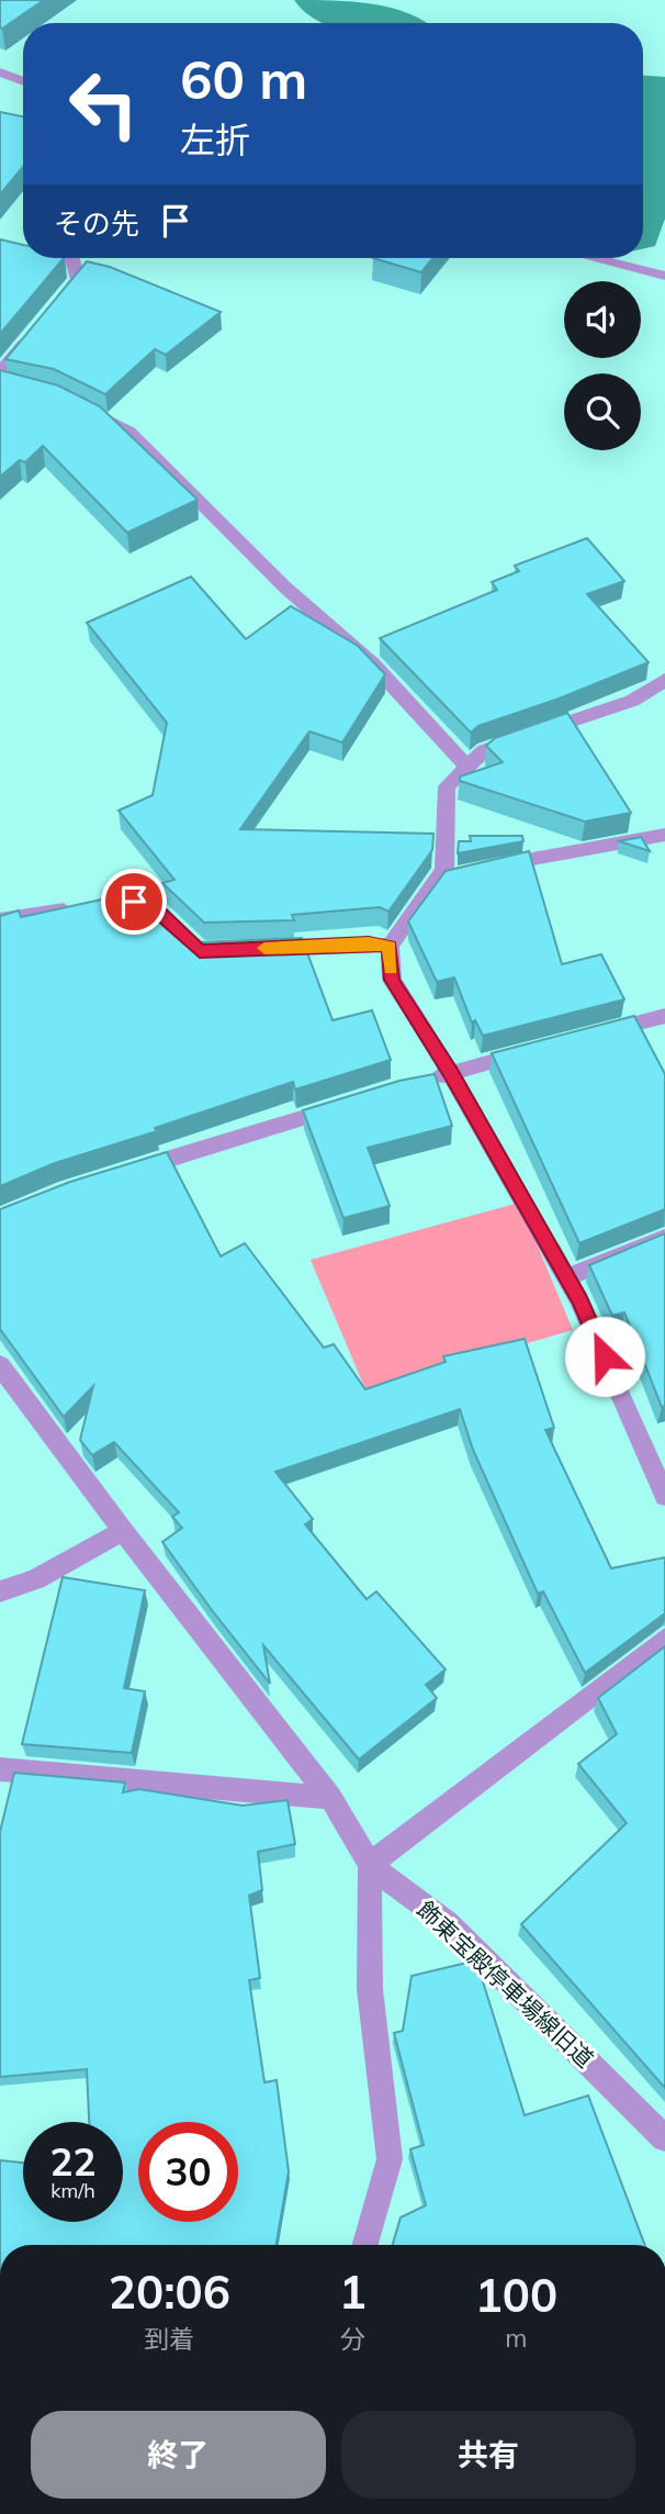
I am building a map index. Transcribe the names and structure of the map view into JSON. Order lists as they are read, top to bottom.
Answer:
{
  "streets": {
    "street": ["飾東宝殿停車場線旧道"]
  },
  "page": {
    "turn": ["60 m", "左折"],
    "then": "その先",
    "speed": "22 km/h",
    "limit": "30",
    "eta": [
      "20:06",
      "到着",
      "1",
      "分",
      "100",
      "m"
    ],
    "buttons": ["終了", "共有"]
  }
}
